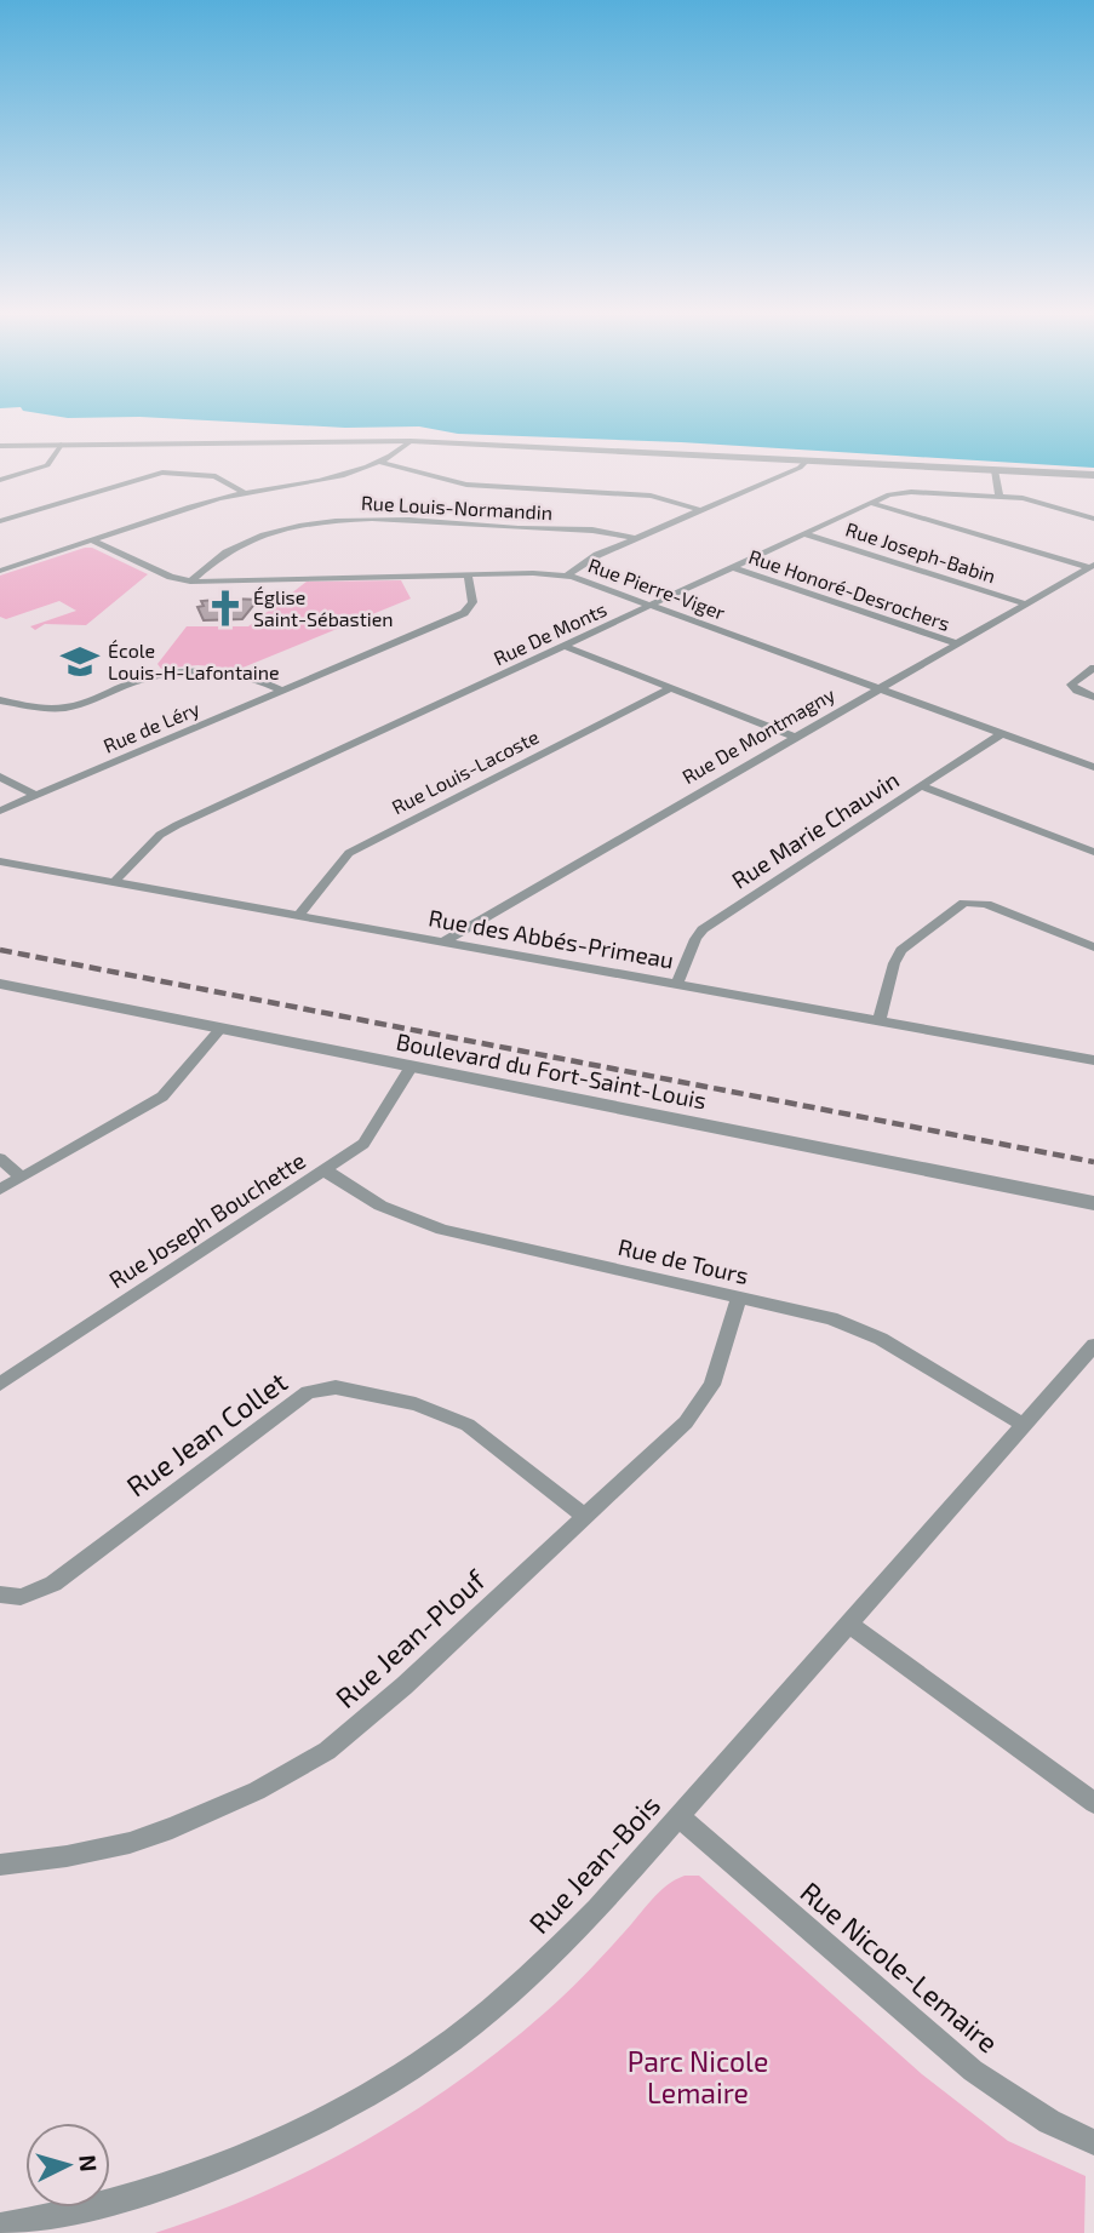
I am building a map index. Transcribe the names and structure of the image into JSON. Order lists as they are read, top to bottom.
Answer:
{
  "streets": {
    "street": [
      "Rue Louis-Normandin",
      "Rue Joseph-Babin",
      "Rue Pierre-Viger",
      "Rue Honoré-Desrochers",
      "Rue De Monts",
      "Rue de Léry",
      "Rue De Montmagny",
      "Rue Louis-Lacoste",
      "Rue Marie Chauvin",
      "Rue des Abbés-Primeau",
      "Boulevard du Fort-Saint-Louis",
      "Rue Joseph Bouchette",
      "Rue de Tours",
      "Rue Jean Collet",
      "Rue Jean-Plouf",
      "Rue Jean-Bois",
      "Rue Nicole-Lemaire"
    ]
  },
  "crossings": [
    ["Rue Louis-Normandin", "Rue Pierre-Viger"],
    ["Rue Joseph-Babin", "Rue De Monts"],
    ["Rue Joseph-Babin", "Rue De Montmagny"],
    ["Rue Pierre-Viger", "Rue De Monts"],
    ["Rue Pierre-Viger", "Rue de Léry"],
    ["Rue Pierre-Viger", "Rue De Montmagny"],
    ["Rue Pierre-Viger", "Rue Marie Chauvin"],
    ["Rue Honoré-Desrochers", "Rue De Monts"],
    ["Rue Honoré-Desrochers", "Rue De Montmagny"],
    ["Rue De Monts", "Rue des Abbés-Primeau"],
    ["Rue De Montmagny", "Rue des Abbés-Primeau"],
    ["Rue Louis-Lacoste", "Rue des Abbés-Primeau"],
    ["Rue Marie Chauvin", "Rue des Abbés-Primeau"],
    ["Boulevard du Fort-Saint-Louis", "Rue Joseph Bouchette"],
    ["Rue Joseph Bouchette", "Rue de Tours"],
    ["Rue de Tours", "Rue Jean-Plouf"],
    ["Rue de Tours", "Rue Jean-Bois"],
    ["Rue Jean Collet", "Rue Jean-Plouf"],
    ["Rue Jean-Bois", "Rue Nicole-Lemaire"]
  ],
  "parks": ["Parc Nicole Lemaire"],
  "places": {
    "church": ["Église Saint-Sébastien"],
    "school or university": ["École Louis-H-Lafontaine"]
  },
  "north": "right"
}
